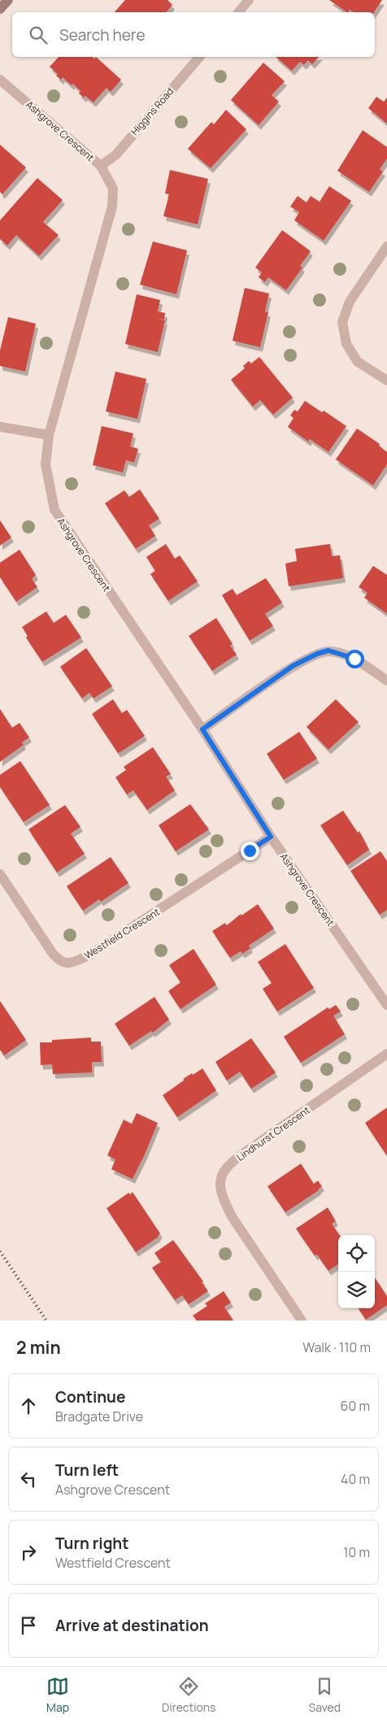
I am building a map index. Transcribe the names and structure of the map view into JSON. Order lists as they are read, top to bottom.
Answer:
{
  "streets": {
    "street": [
      "Higgins Road",
      "Ashgrove Crescent",
      "Westfield Crescent",
      "Lindhurst Crescent"
    ]
  },
  "crossings": [
    ["Higgins Road", "Ashgrove Crescent"],
    ["Ashgrove Crescent", "Westfield Crescent"]
  ],
  "page": {
    "search": "Search here",
    "heading": ["2 min", "Walk · 110 m"],
    "list": [
      ["Continue", "Bradgate Drive", "60 m"],
      ["Turn left", "Ashgrove Crescent", "40 m"],
      ["Turn right", "Westfield Crescent", "10 m"],
      "Arrive at destination"
    ],
    "nav": ["Map", "Directions", "Saved"]
  }
}
